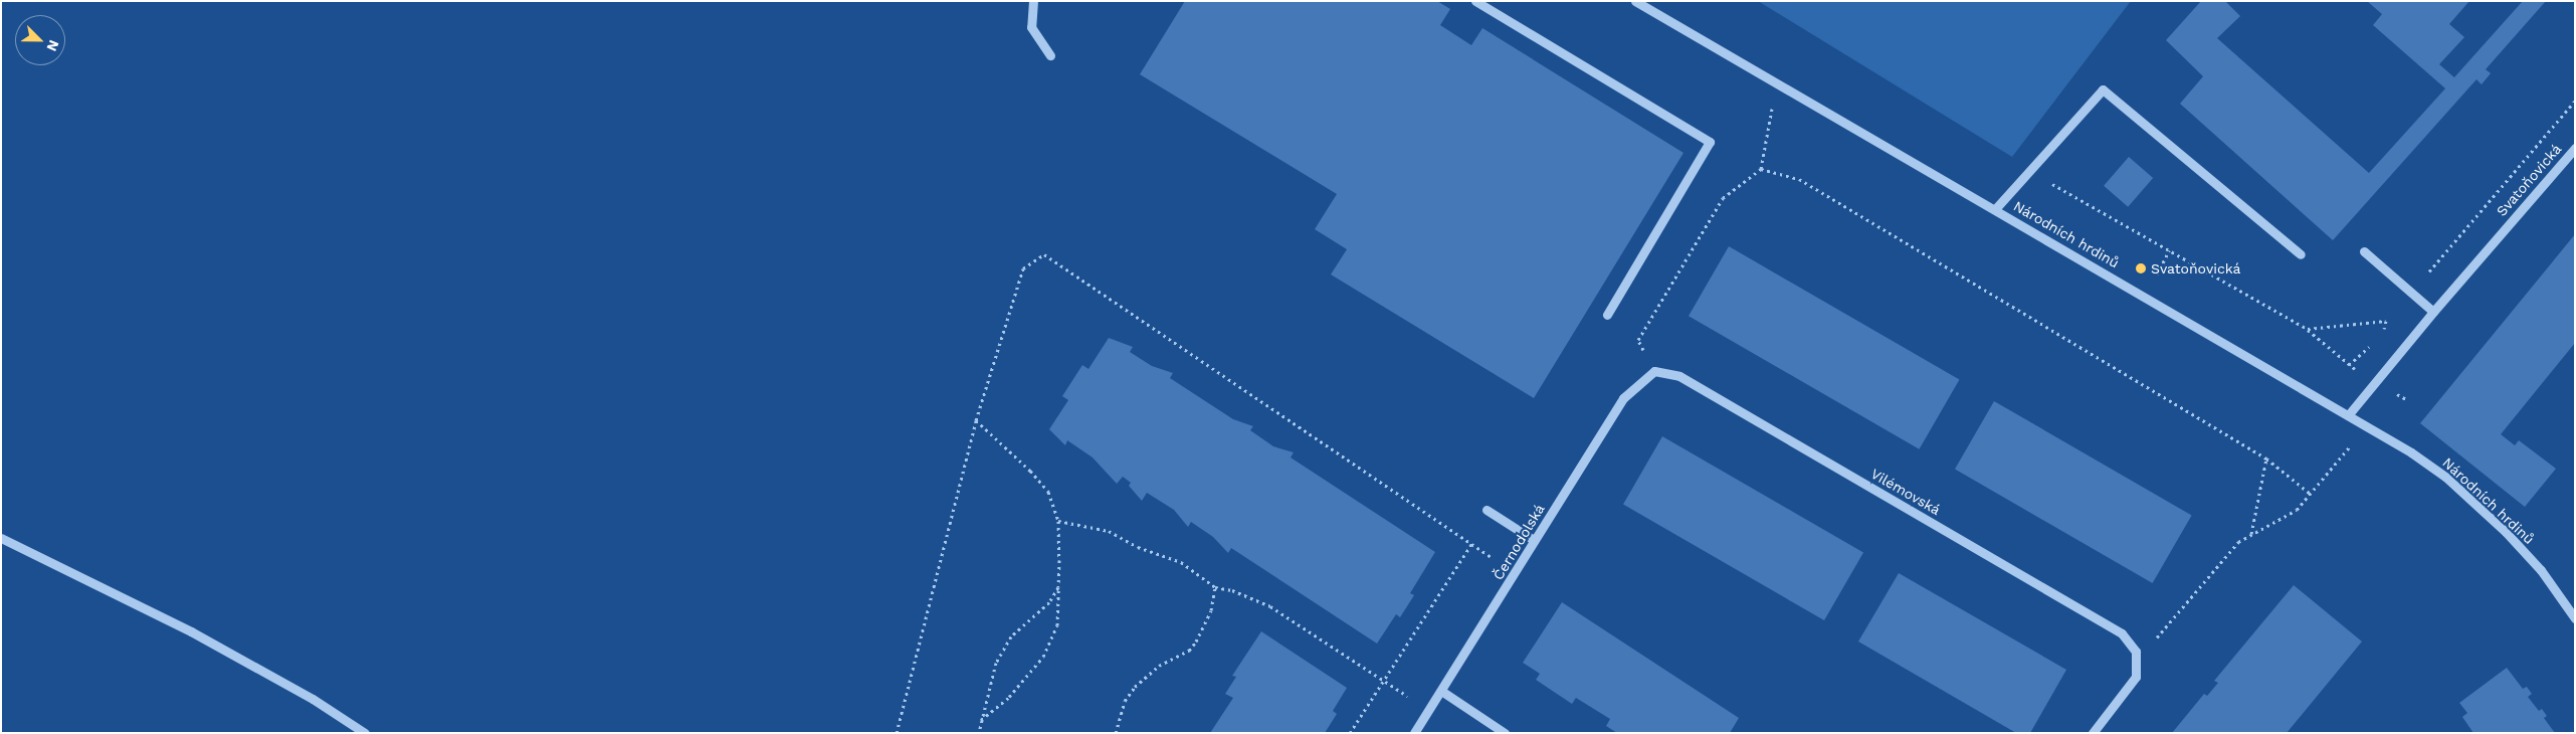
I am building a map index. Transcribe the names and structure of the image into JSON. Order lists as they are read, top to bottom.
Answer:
{
  "streets": {
    "street": [
      "Svatoňovická",
      "Národních hrdinů",
      "Vilémovská",
      "Černodolská"
    ]
  },
  "crossings": [
    ["Svatoňovická", "Národních hrdinů"],
    ["Vilémovská", "Černodolská"]
  ],
  "places": ["Svatoňovická"],
  "north": "bottom right"
}
